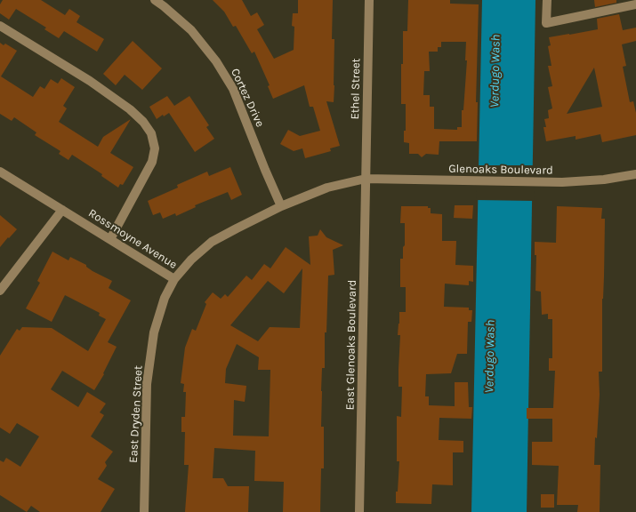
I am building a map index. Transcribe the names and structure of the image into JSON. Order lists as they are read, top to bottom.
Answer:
{
  "streets": {
    "street": [
      "Ethel Street",
      "Cortez Drive",
      "Glenoaks Boulevard",
      "Rossmoyne Avenue",
      "East Glenoaks Boulevard",
      "East Dryden Street"
    ]
  },
  "crossings": [
    ["Ethel Street", "Glenoaks Boulevard"],
    ["Ethel Street", "Rossmoyne Avenue"],
    ["Ethel Street", "East Glenoaks Boulevard"],
    ["Cortez Drive", "Rossmoyne Avenue"],
    ["Glenoaks Boulevard", "Rossmoyne Avenue"],
    ["Glenoaks Boulevard", "East Glenoaks Boulevard"],
    ["Rossmoyne Avenue", "East Glenoaks Boulevard"],
    ["Rossmoyne Avenue", "East Dryden Street"]
  ],
  "water": ["Verdugo Wash"]
}
